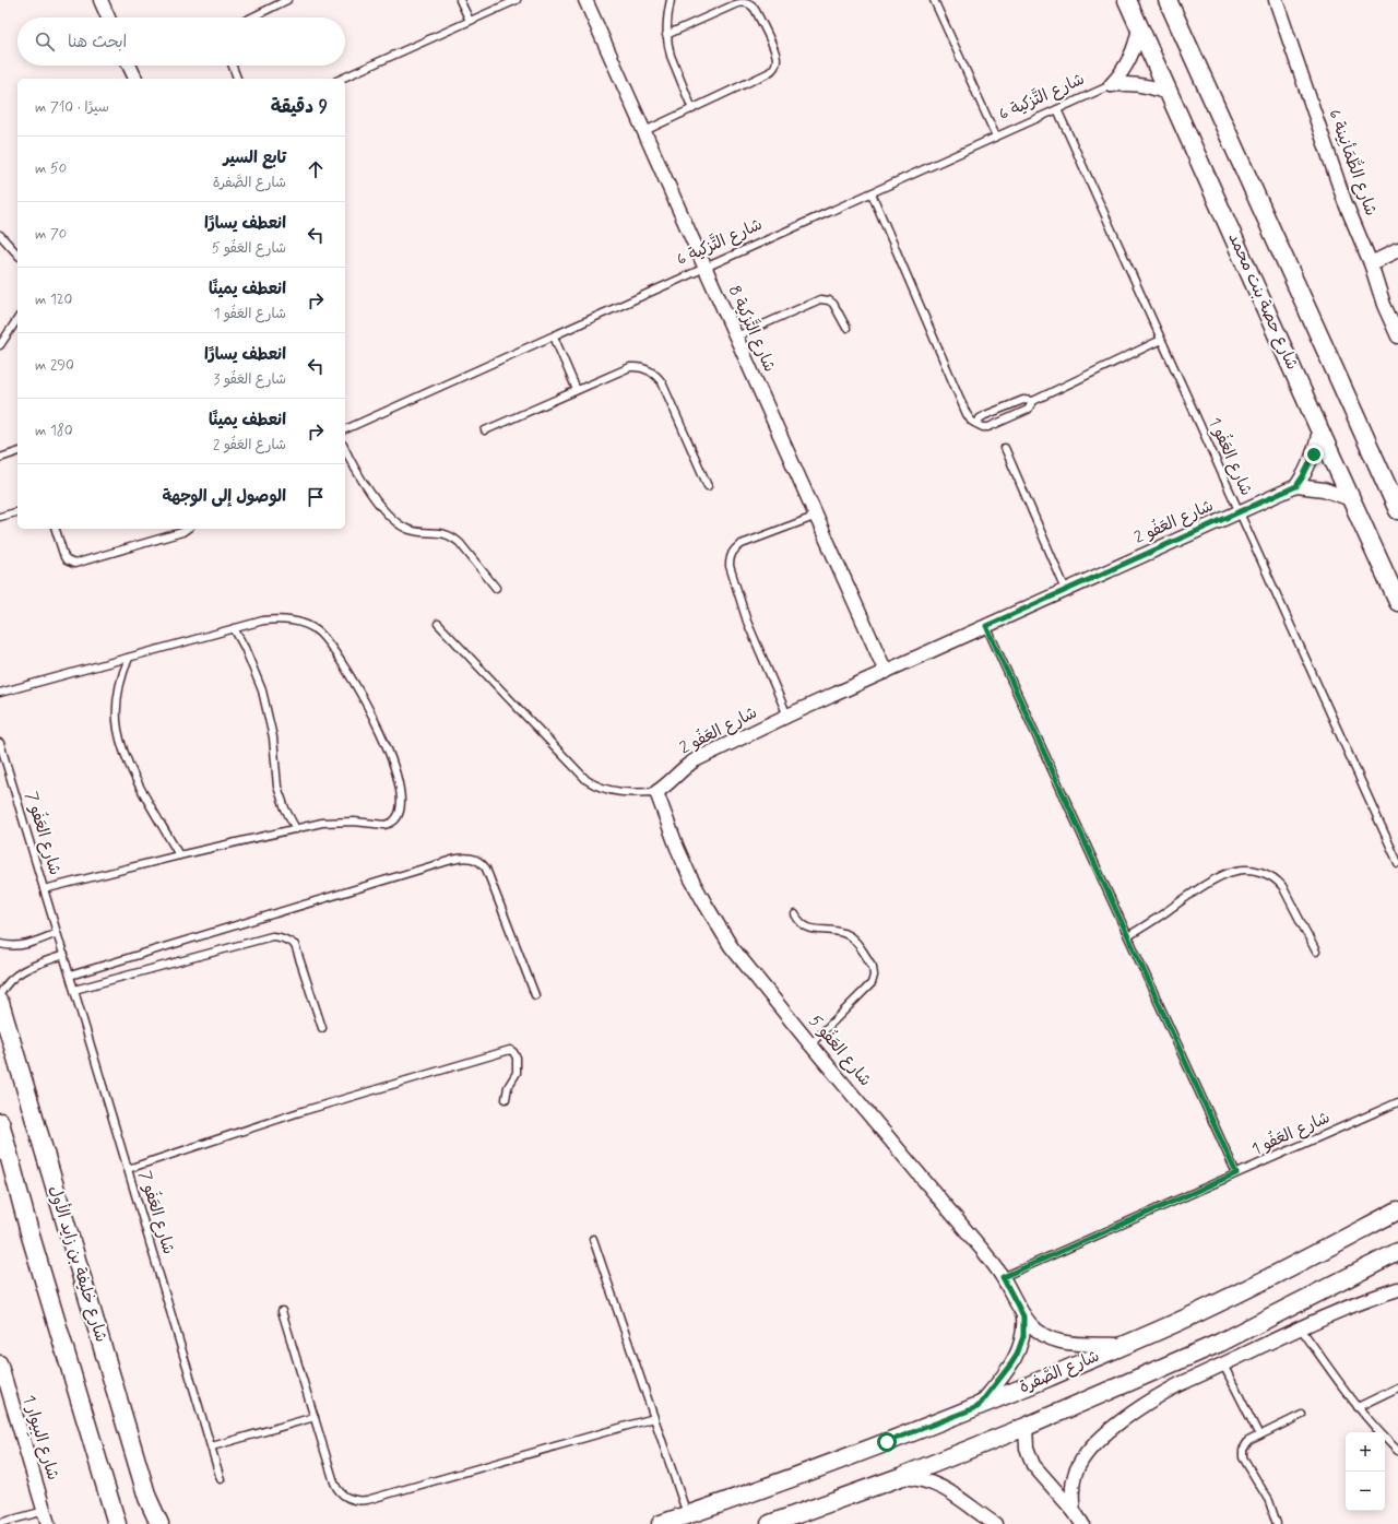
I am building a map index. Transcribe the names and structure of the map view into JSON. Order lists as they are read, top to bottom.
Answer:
{
  "streets": {
    "street": [
      "شارع التَّزكية 6",
      "شارع الطُّمَأنِينة 6",
      "شارع حصة بنت محمد",
      "شارع التَّزكية 8",
      "شارع العَفُو 2",
      "شارع العَفُو 5",
      "شارع خليفة بن زايد الأول",
      "شارع الصَّفرة",
      "شارع البِيوار 1"
    ],
    "lane": ["شارع العَفُو 1", "شارع العَفُو 7"]
  },
  "crossings": [
    ["شارع التَّزكية 6", "شارع حصة بنت محمد"],
    ["شارع التَّزكية 6", "شارع التَّزكية 8"],
    ["شارع التَّزكية 6", "شارع العَفُو 1"],
    ["شارع التَّزكية 8", "شارع العَفُو 2"],
    ["شارع العَفُو 1", "شارع العَفُو 2"],
    ["شارع العَفُو 1", "شارع العَفُو 5"],
    ["شارع العَفُو 2", "شارع العَفُو 5"],
    ["شارع العَفُو 5", "شارع الصَّفرة"]
  ],
  "page": {
    "search": "ابحث هنا",
    "heading": ["9 دقيقة", "سيرًا · 710 m"],
    "list": [
      ["تابع السير", "شارع الصَّفرة", "50 m"],
      ["انعطف يسارًا", "شارع العَفُو 5", "70 m"],
      ["انعطف يمينًا", "شارع العَفُو 1", "120 m"],
      ["انعطف يسارًا", "شارع العَفُو 3", "290 m"],
      ["انعطف يمينًا", "شارع العَفُو 2", "180 m"],
      "الوصول إلى الوجهة"
    ],
    "map_buttons": ["+", "−"]
  }
}
